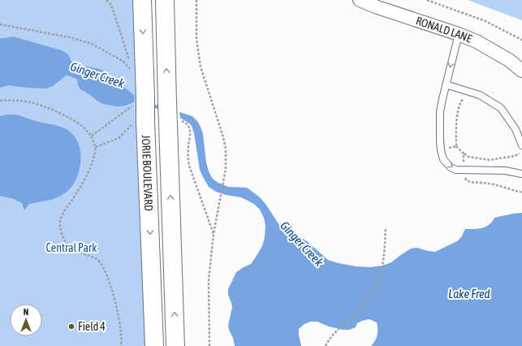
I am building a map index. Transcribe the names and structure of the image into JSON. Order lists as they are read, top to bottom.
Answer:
{
  "streets": {
    "main road": ["JORIE BOULEVARD"],
    "street": ["RONALD LANE"]
  },
  "water": ["Ginger Creek", "Lake Fred"],
  "parks": ["Central Park"],
  "places": ["Field 4"],
  "north": "top"
}
